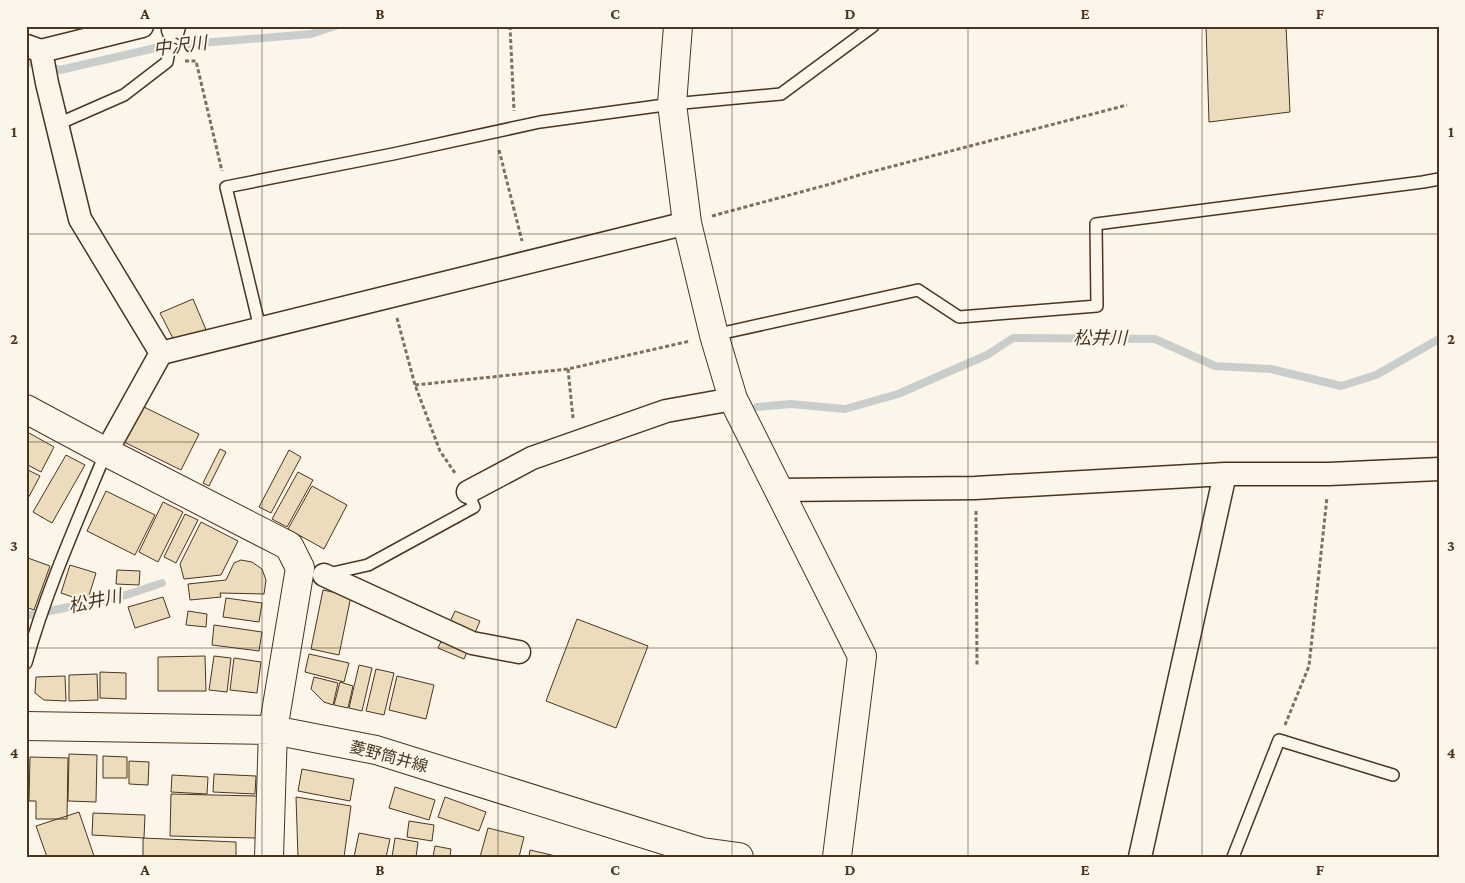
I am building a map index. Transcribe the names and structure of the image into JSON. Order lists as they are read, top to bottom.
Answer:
{
  "streets": {
    "street": ["菱野筒井線"]
  },
  "water": ["中沢川", "松井川"],
  "grid": {
    "columns": [
      "A",
      "B",
      "C",
      "D",
      "E",
      "F"
    ],
    "rows": [
      "1",
      "2",
      "3",
      "4"
    ]
  }
}
